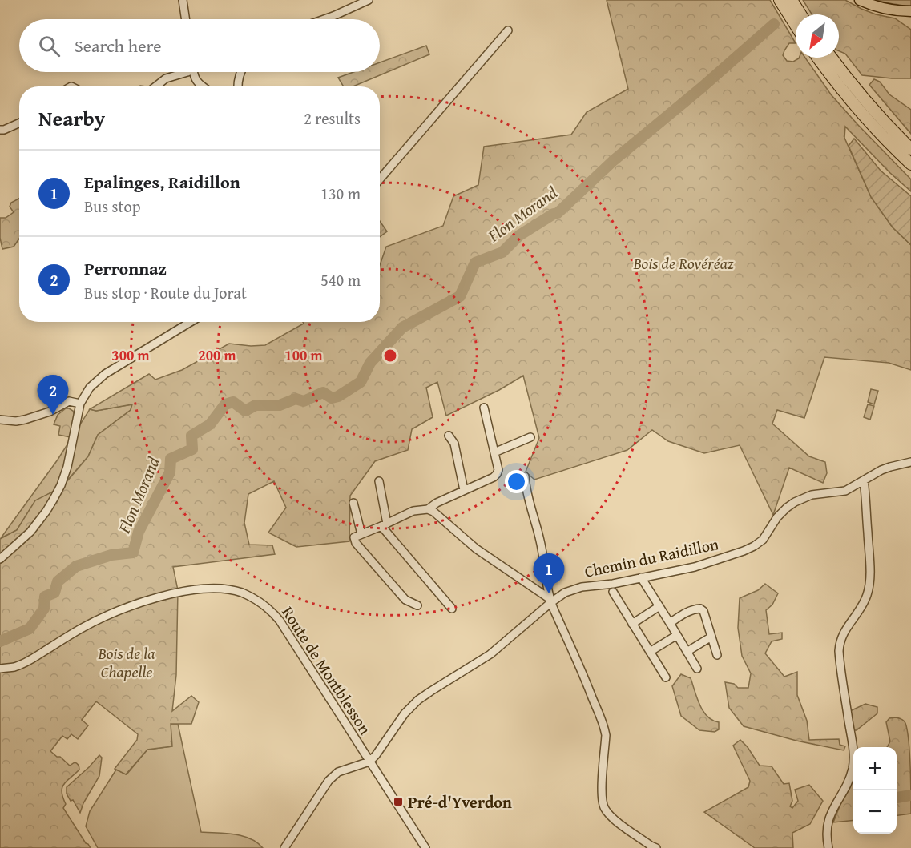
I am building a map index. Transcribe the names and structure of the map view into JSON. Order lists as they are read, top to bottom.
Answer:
{
  "streets": {
    "street": ["Chemin du Raidillon", "Route de Montblesson"]
  },
  "crossings": [
    ["Chemin du Raidillon", "Route de Montblesson"]
  ],
  "water": ["Flon Morand"],
  "parks": ["Bois de Rovéréaz", "Bois de la Chapelle"],
  "places": {
    "transit": ["Pré-d'Yverdon"]
  },
  "north": "bottom left",
  "page": {
    "search": "Search here",
    "heading": ["Nearby", "2 results"],
    "list": [
      {
        "mark": "1",
        "name": "Epalinges, Raidillon",
        "note": "Bus stop",
        "value": "130 m"
      },
      {
        "mark": "2",
        "name": "Perronnaz",
        "note": "Bus stop · Route du Jorat",
        "value": "540 m"
      }
    ],
    "pins": ["2", "1"],
    "map_buttons": ["+", "−"]
  },
  "rings": ["300 m", "200 m", "100 m"]
}
